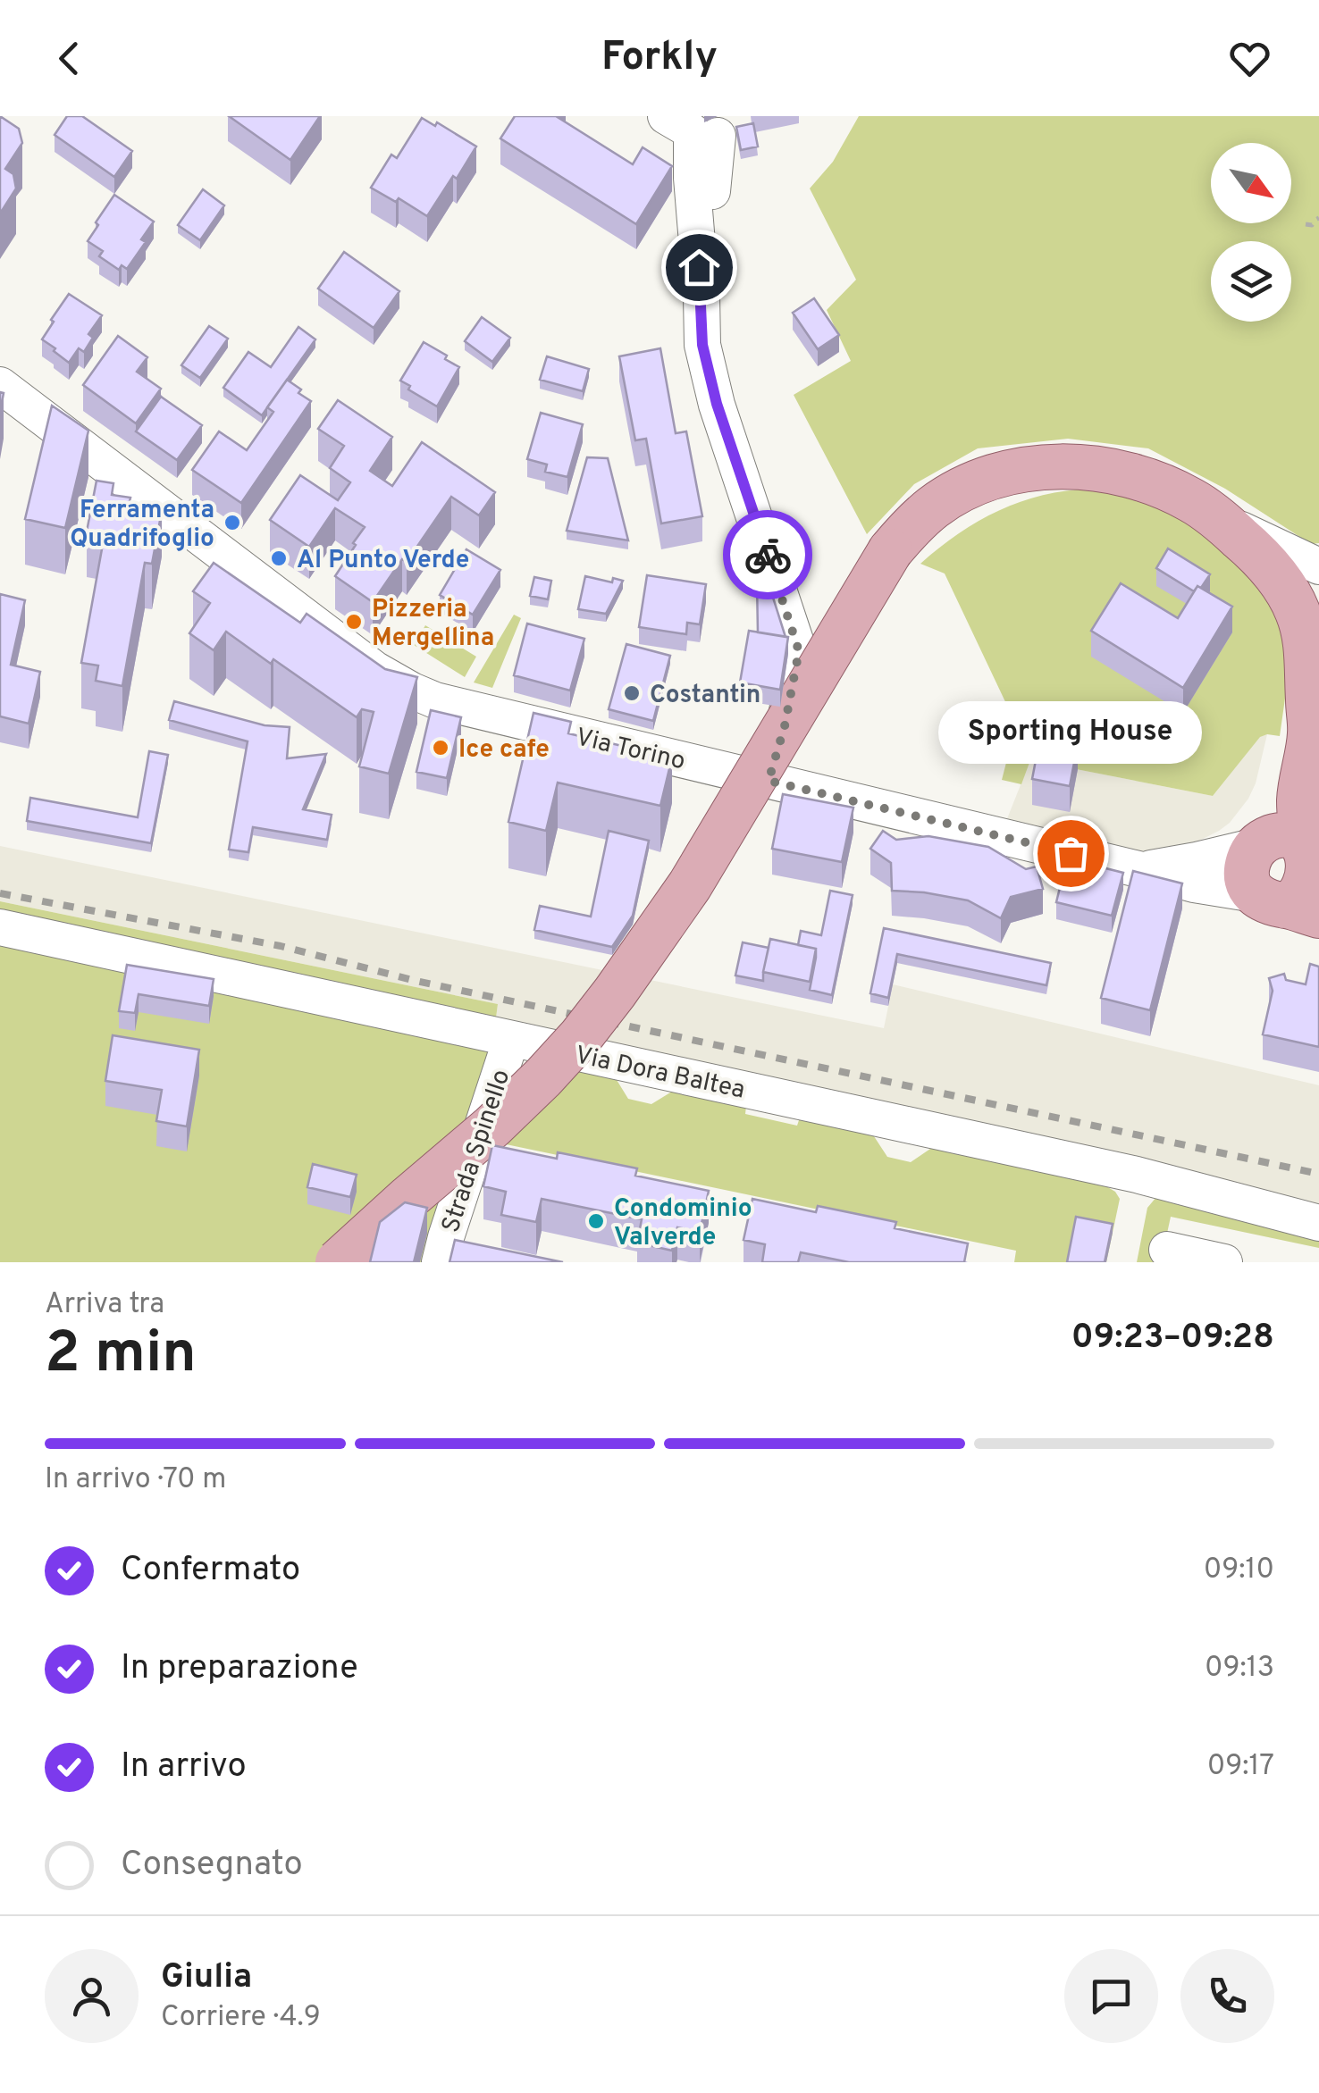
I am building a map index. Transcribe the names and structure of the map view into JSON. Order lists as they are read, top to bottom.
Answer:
{
  "streets": {
    "main road": ["Via Torino"],
    "street": ["Via Dora Baltea", "Strada Spinello"]
  },
  "crossings": [
    ["Via Dora Baltea", "Strada Spinello"]
  ],
  "places": [
    "Ferramenta Quadrifoglio",
    "Al Punto Verde",
    "Pizzeria Mergellina",
    "Costantin",
    "Ice cafe",
    "Sporting House",
    "Condominio Valverde"
  ],
  "north": "bottom right",
  "page": {
    "header": "Forkly",
    "bubble": "Sporting House",
    "heading": ["2 min", "Arriva tra", "09:23–09:28"],
    "panel": ["Giulia", "Corriere · 4.9"],
    "bar": "In arrivo · 70 m",
    "list": [
      ["Confermato", "09:10"],
      ["In preparazione", "09:13"],
      ["In arrivo", "09:17"],
      "Consegnato"
    ]
  }
}
